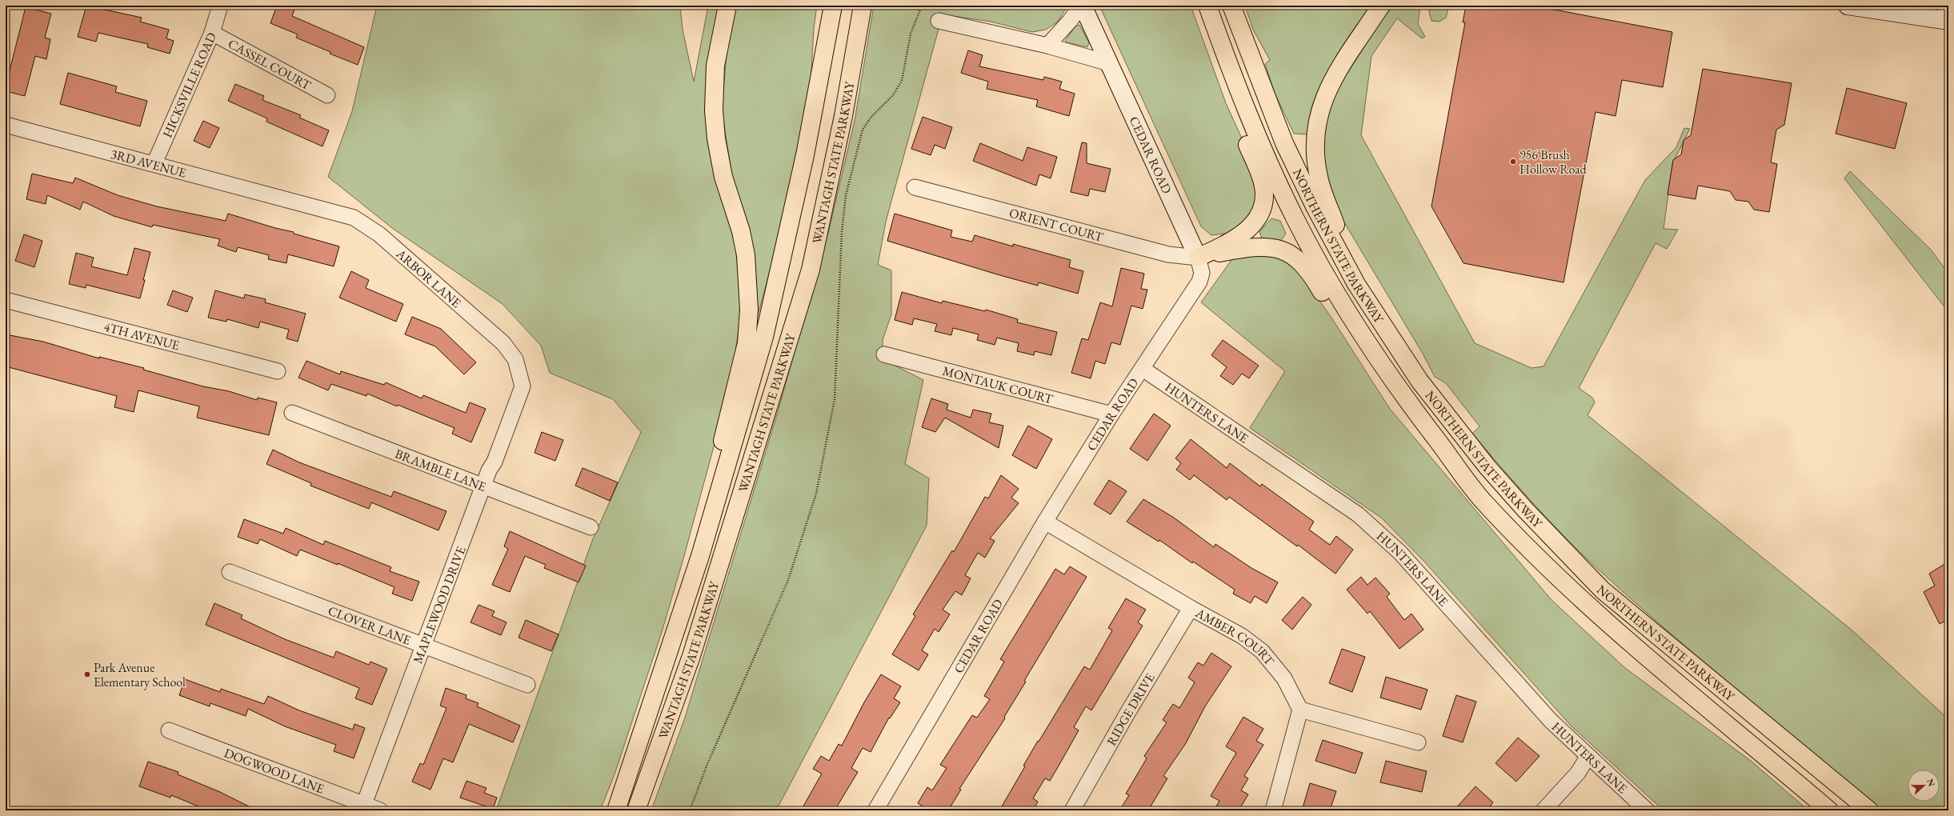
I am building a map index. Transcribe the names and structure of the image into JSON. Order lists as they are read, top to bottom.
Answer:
{
  "streets": {
    "highway": ["WANTAGH STATE PARKWAY", "NORTHERN STATE PARKWAY"],
    "street": [
      "CASSEL COURT",
      "HICKSVILLE ROAD",
      "CEDAR ROAD",
      "3RD AVENUE",
      "ORIENT COURT",
      "ARBOR LANE",
      "4TH AVENUE",
      "MONTAUK COURT",
      "HUNTERS LANE",
      "BRAMBLE LANE",
      "MAPLEWOOD DRIVE",
      "CLOVER LANE",
      "AMBER COURT",
      "RIDGE DRIVE",
      "DOGWOOD LANE"
    ]
  },
  "crossings": [
    ["CASSEL COURT", "HICKSVILLE ROAD"],
    ["HICKSVILLE ROAD", "3RD AVENUE"],
    ["CEDAR ROAD", "ORIENT COURT"],
    ["CEDAR ROAD", "MONTAUK COURT"],
    ["CEDAR ROAD", "HUNTERS LANE"],
    ["CEDAR ROAD", "AMBER COURT"],
    ["3RD AVENUE", "ARBOR LANE"],
    ["ARBOR LANE", "MAPLEWOOD DRIVE"],
    ["BRAMBLE LANE", "MAPLEWOOD DRIVE"],
    ["MAPLEWOOD DRIVE", "CLOVER LANE"],
    ["MAPLEWOOD DRIVE", "DOGWOOD LANE"],
    ["AMBER COURT", "RIDGE DRIVE"]
  ],
  "places": ["956 Brush Hollow Road", "Park Avenue Elementary School"],
  "north": "right"
}
